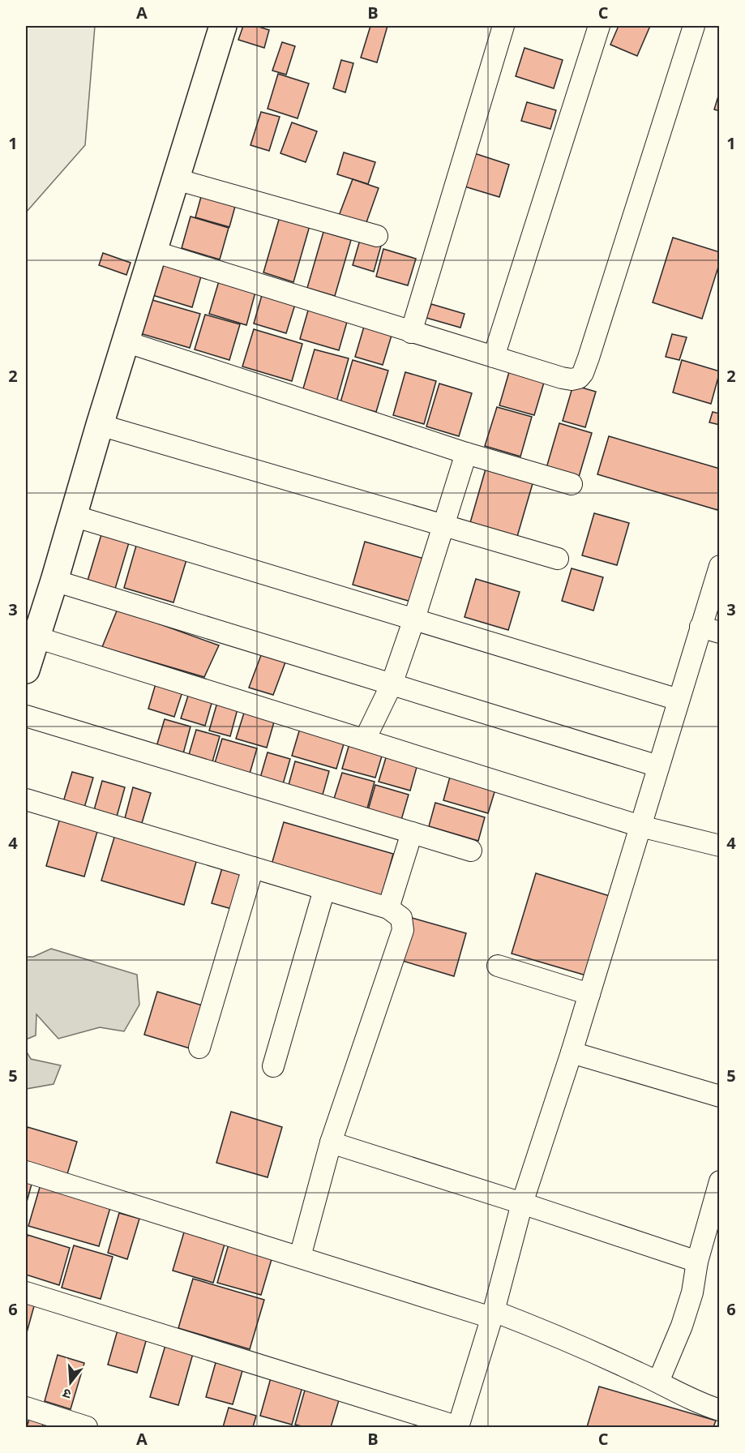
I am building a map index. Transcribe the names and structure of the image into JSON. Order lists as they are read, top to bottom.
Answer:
{
  "north": "bottom",
  "grid": {
    "columns": ["A", "B", "C"],
    "rows": [
      "1",
      "2",
      "3",
      "4",
      "5",
      "6"
    ]
  }
}
